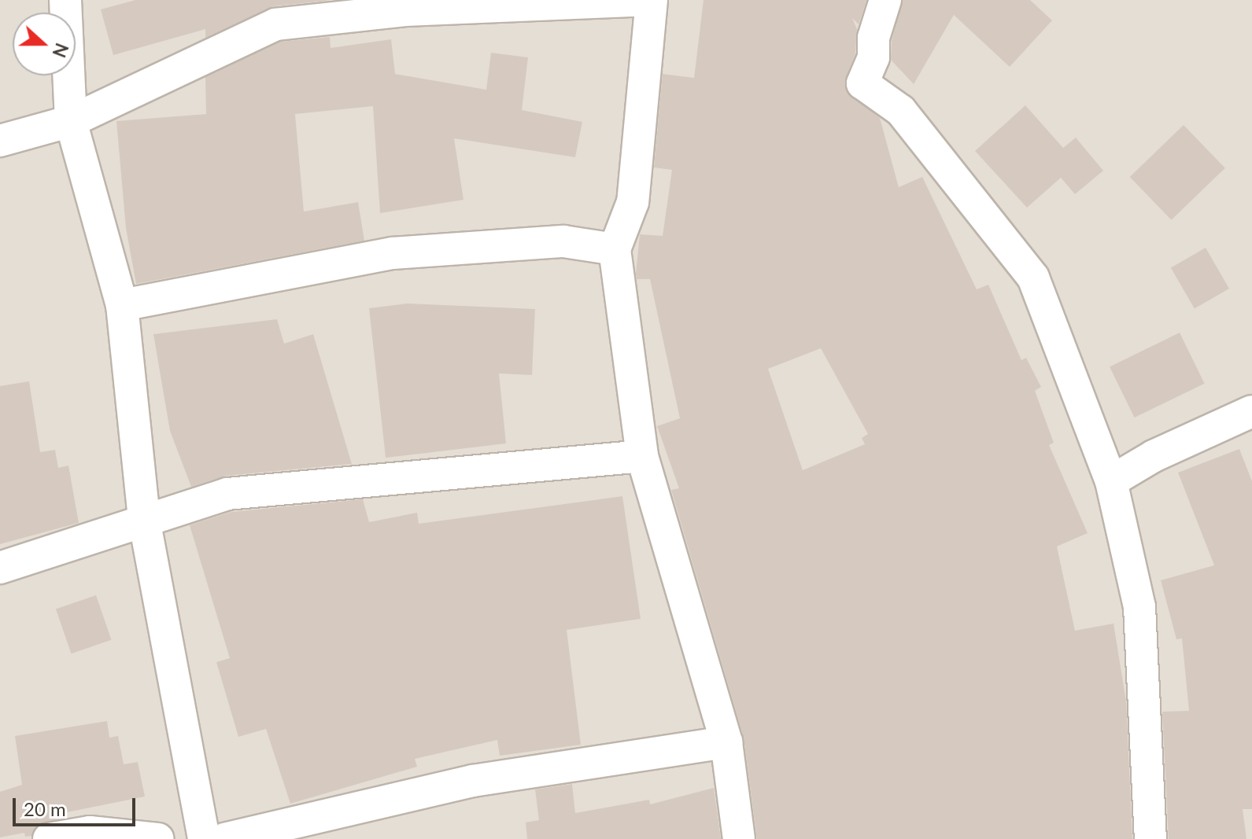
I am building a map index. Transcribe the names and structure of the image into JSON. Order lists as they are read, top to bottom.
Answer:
{
  "scale_bar": "20 m",
  "north": "right"
}
